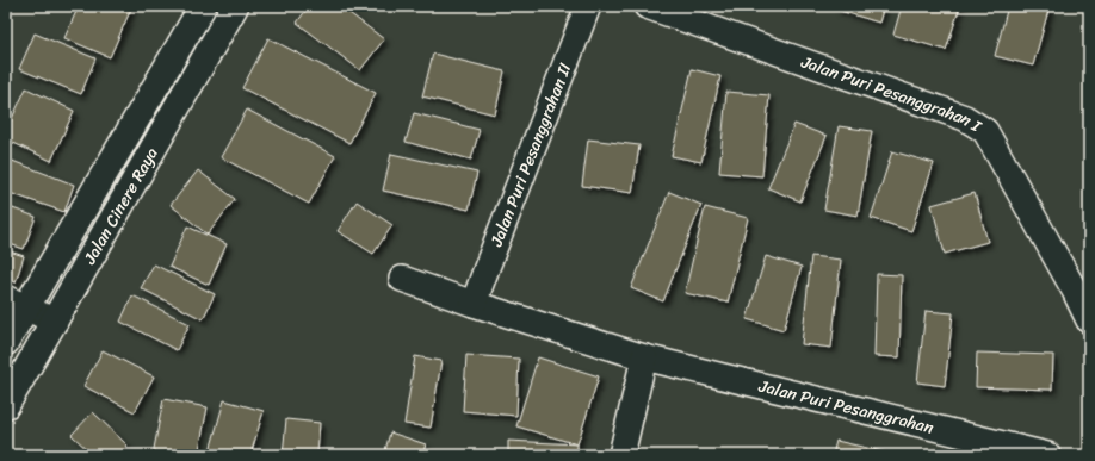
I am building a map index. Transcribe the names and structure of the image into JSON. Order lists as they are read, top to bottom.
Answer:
{
  "streets": {
    "main road": ["Jalan Cinere Raya"],
    "street": ["Jalan Puri Pesanggrahan I", "Jalan Puri Pesanggrahan II", "Jalan Puri Pesanggrahan"]
  },
  "crossings": [
    ["Jalan Puri Pesanggrahan II", "Jalan Puri Pesanggrahan"]
  ]
}
